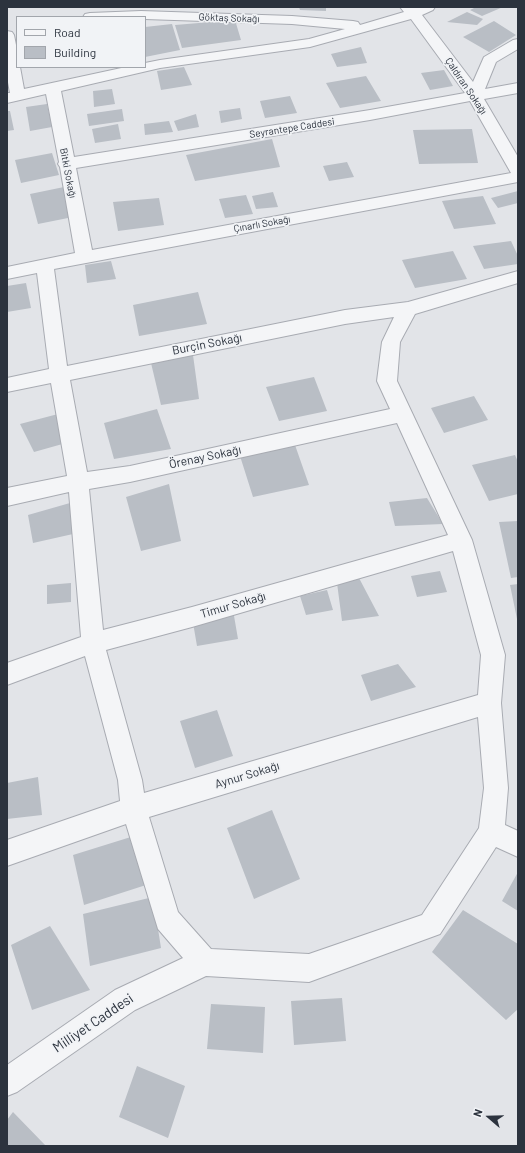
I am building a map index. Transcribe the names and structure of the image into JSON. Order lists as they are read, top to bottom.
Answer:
{
  "streets": {
    "street": [
      "Göktaş Sokağı",
      "Çaldıran Sokağı",
      "Seyrantepe Caddesi",
      "Bitki Sokağı",
      "Çınarlı Sokağı",
      "Burçin Sokağı",
      "Örenay Sokağı",
      "Timur Sokağı",
      "Aynur Sokağı",
      "Milliyet Caddesi"
    ]
  },
  "crossings": [
    ["Çaldıran Sokağı", "Seyrantepe Caddesi"],
    ["Seyrantepe Caddesi", "Bitki Sokağı"],
    ["Bitki Sokağı", "Çınarlı Sokağı"]
  ],
  "legend": ["Road", "Building"],
  "north": "left"
}
